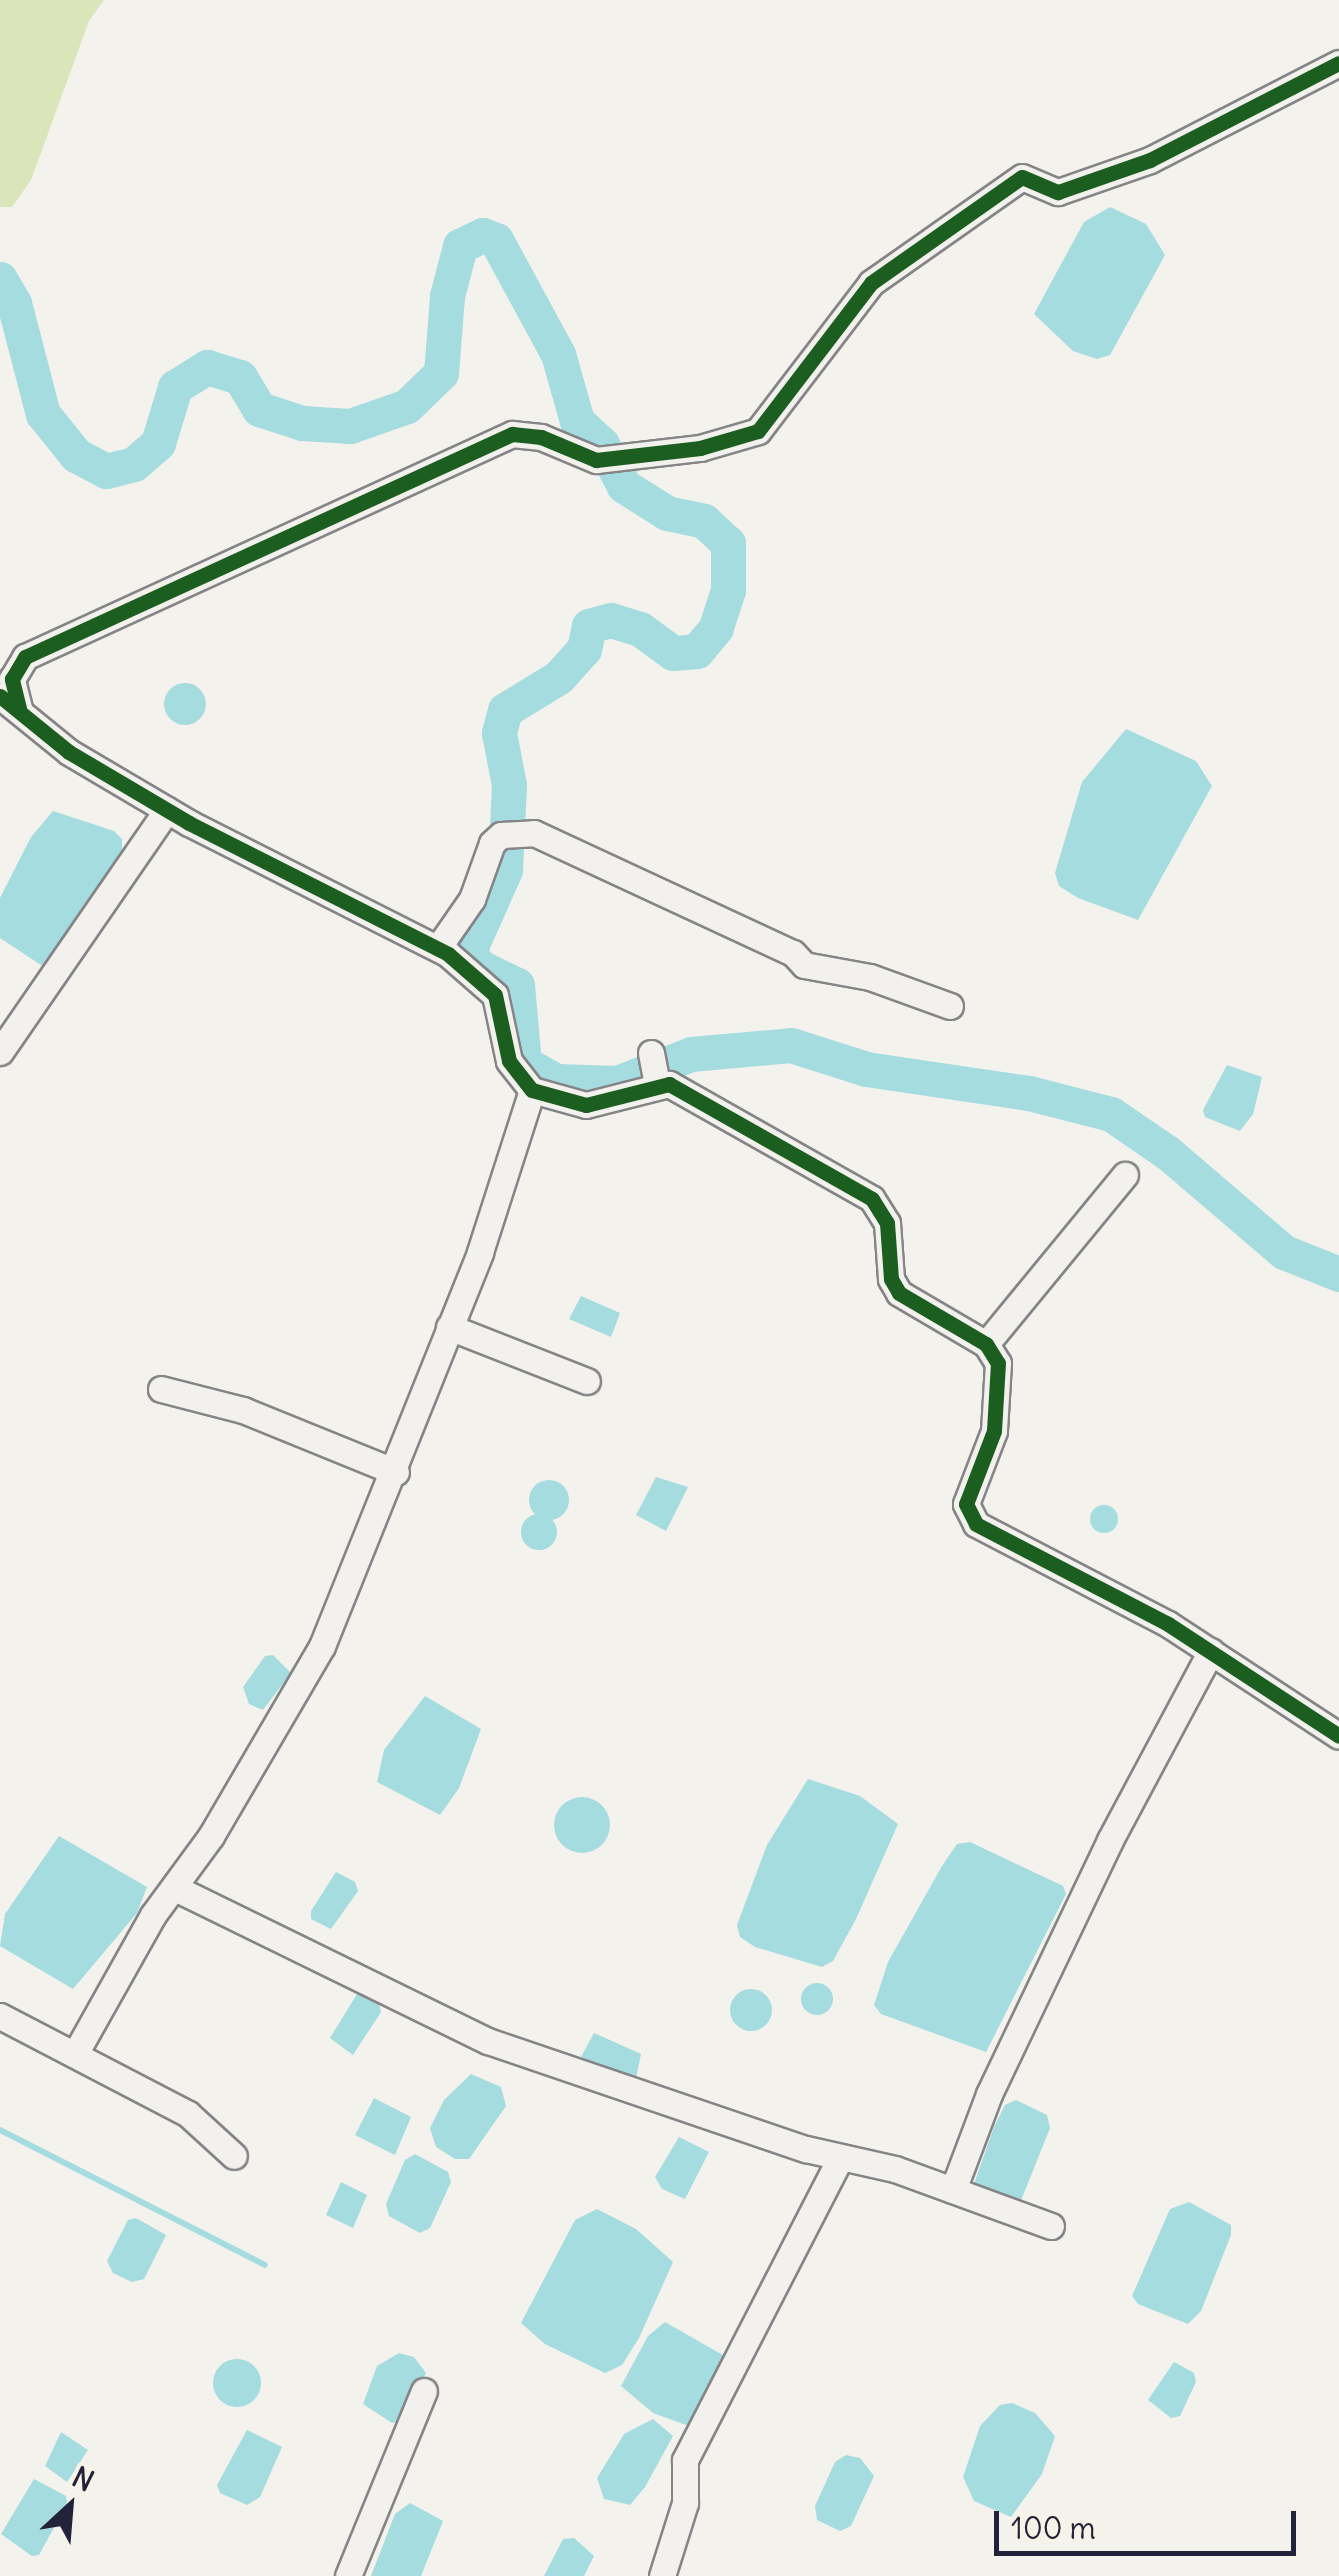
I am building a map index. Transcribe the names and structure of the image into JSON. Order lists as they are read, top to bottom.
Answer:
{
  "scale_bar": "100 m",
  "north": "top right"
}
